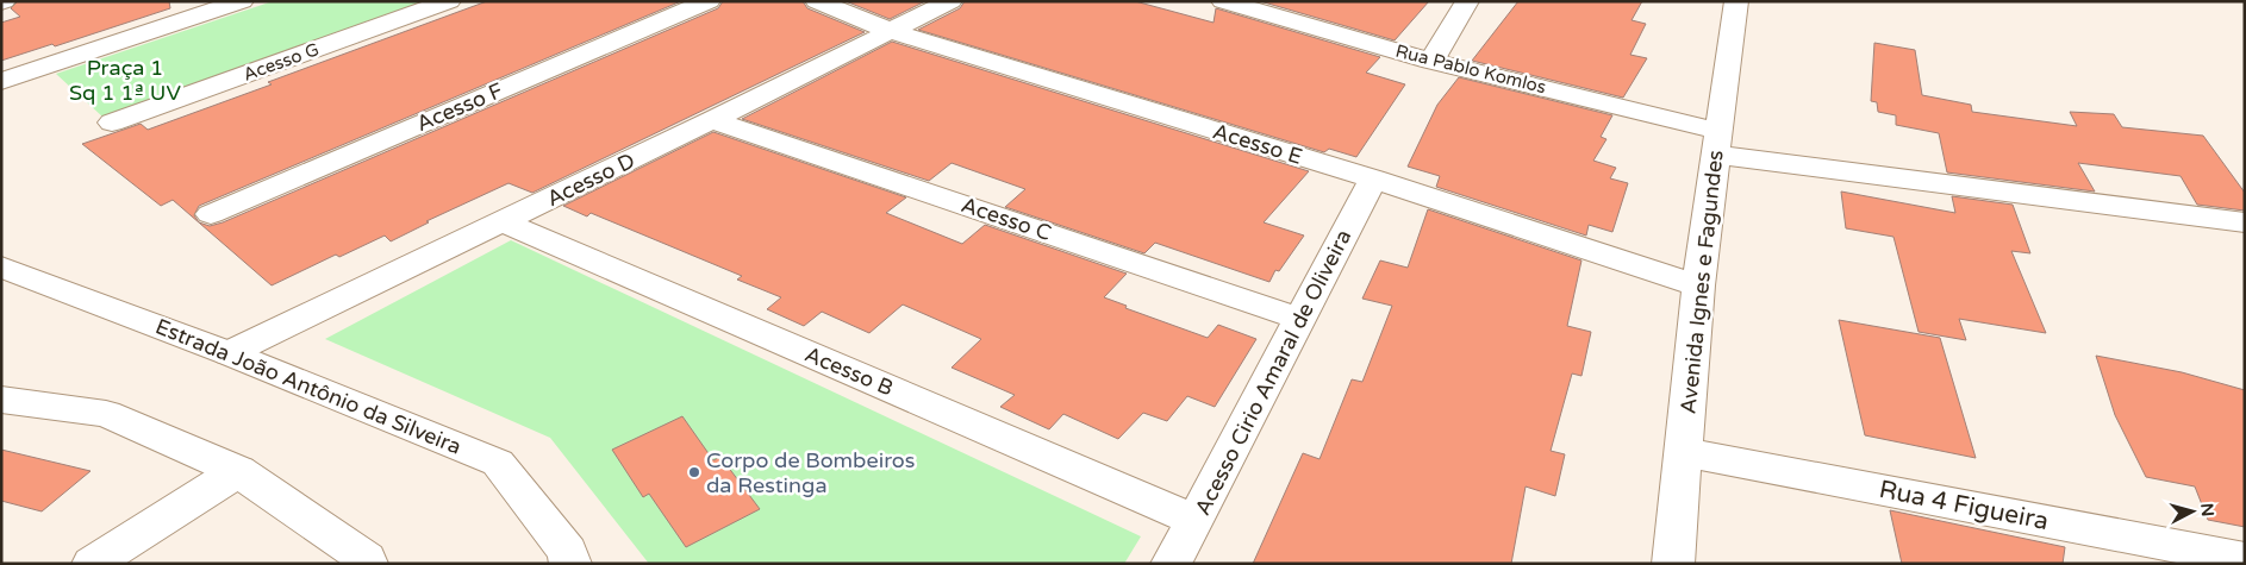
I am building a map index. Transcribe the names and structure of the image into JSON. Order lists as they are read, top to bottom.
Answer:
{
  "streets": {
    "street": [
      "Acesso G",
      "Rua Pablo Komlos",
      "Acesso F",
      "Acesso E",
      "Acesso D",
      "Acesso C",
      "Avenida Ignes e Fagundes",
      "Acesso B",
      "Acesso Cirio Amaral de Oliveira",
      "Estrada João Antônio da Silveira",
      "Rua 4 Figueira"
    ]
  },
  "crossings": [
    ["Rua Pablo Komlos", "Avenida Ignes e Fagundes"],
    ["Acesso E", "Acesso D"],
    ["Acesso E", "Avenida Ignes e Fagundes"],
    ["Acesso E", "Acesso Cirio Amaral de Oliveira"],
    ["Acesso D", "Acesso C"],
    ["Acesso D", "Acesso B"],
    ["Acesso D", "Estrada João Antônio da Silveira"],
    ["Acesso C", "Acesso Cirio Amaral de Oliveira"],
    ["Avenida Ignes e Fagundes", "Rua 4 Figueira"],
    ["Acesso B", "Acesso Cirio Amaral de Oliveira"]
  ],
  "parks": ["Praça 1 Sq 1 1ª UV"],
  "places": ["Corpo de Bombeiros da Restinga"],
  "north": "right"
}
